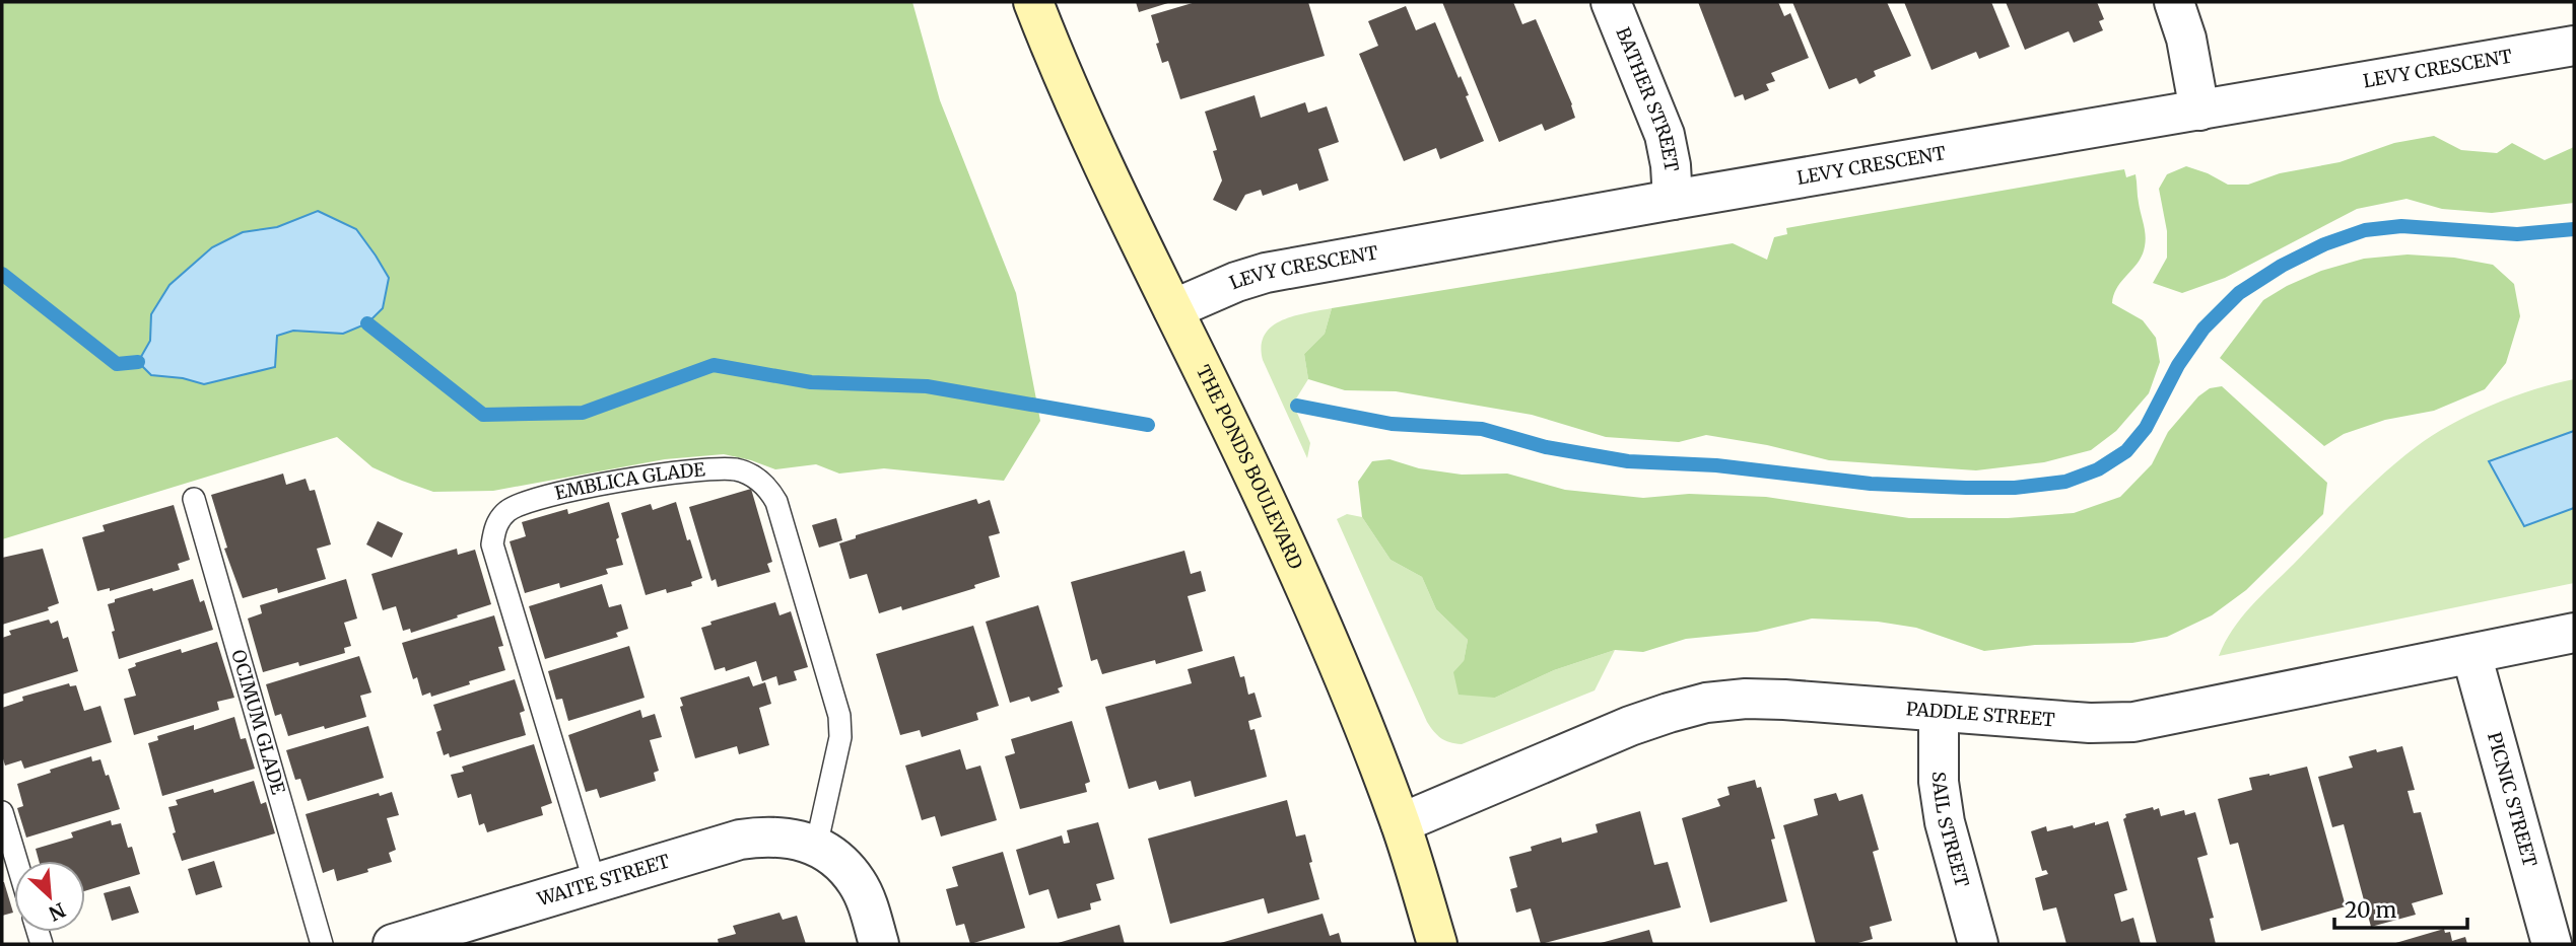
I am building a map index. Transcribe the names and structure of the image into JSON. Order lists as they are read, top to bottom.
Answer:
{
  "streets": {
    "street": [
      "LEVY CRESCENT",
      "BATHER STREET",
      "THE PONDS BOULEVARD",
      "PADDLE STREET",
      "PICNIC STREET",
      "SAIL STREET",
      "WAITE STREET"
    ],
    "lane": ["EMBLICA GLADE", "OCIMUM GLADE"]
  },
  "crossings": [
    ["LEVY CRESCENT", "BATHER STREET"],
    ["LEVY CRESCENT", "THE PONDS BOULEVARD"],
    ["THE PONDS BOULEVARD", "PADDLE STREET"],
    ["EMBLICA GLADE", "WAITE STREET"],
    ["PADDLE STREET", "PICNIC STREET"],
    ["PADDLE STREET", "SAIL STREET"]
  ],
  "scale_bar": "20 m",
  "north": "bottom right"
}
